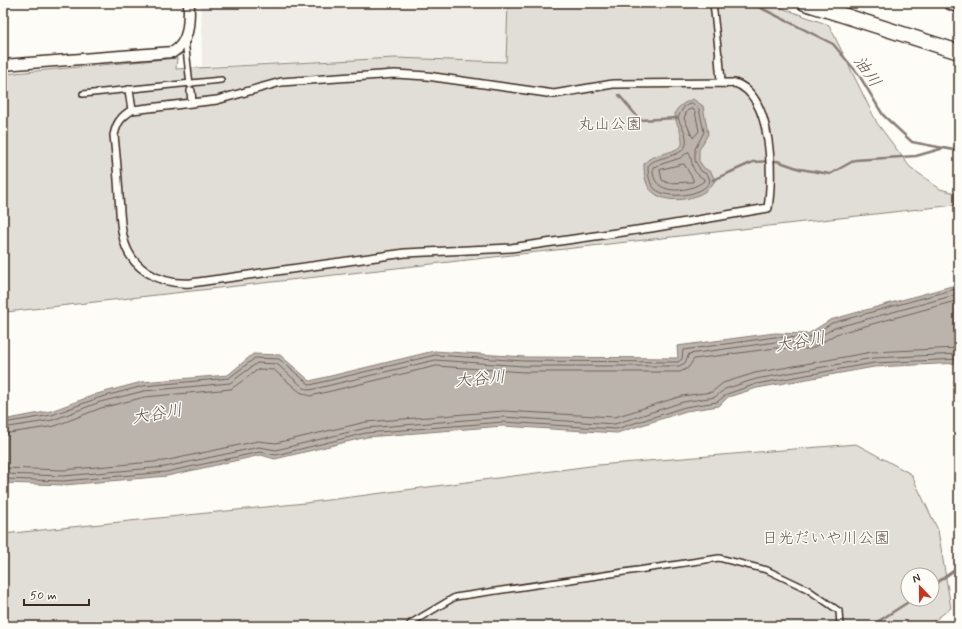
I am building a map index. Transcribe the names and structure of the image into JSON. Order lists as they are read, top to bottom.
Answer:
{
  "water": ["油川", "大谷川"],
  "parks": ["丸山公園", "日光だいや川公園"],
  "scale_bar": "50 m",
  "north": "top"
}
